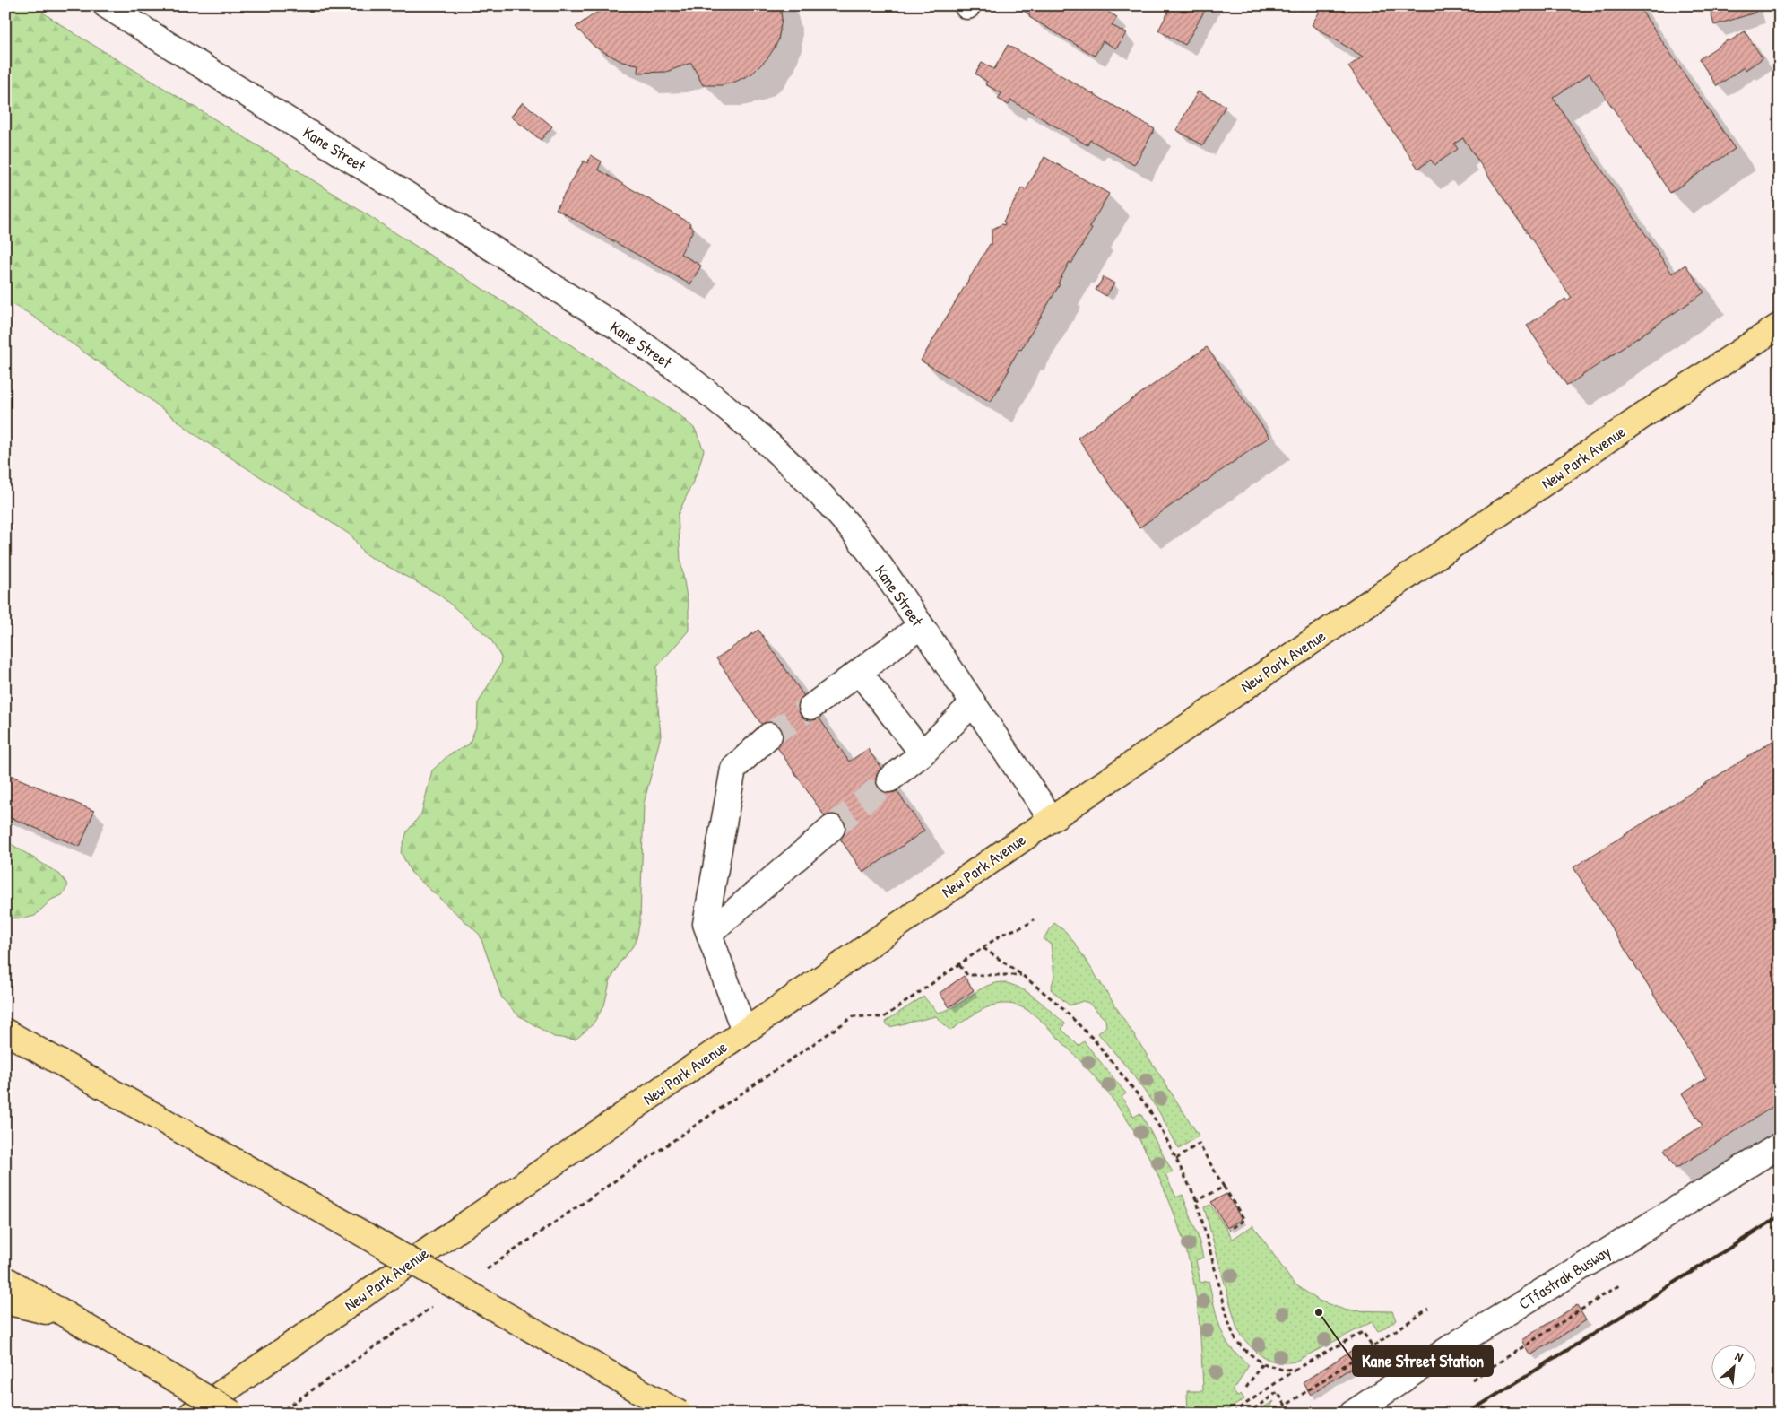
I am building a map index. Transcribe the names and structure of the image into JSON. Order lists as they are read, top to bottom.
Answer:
{
  "streets": {
    "main road": ["New Park Avenue"],
    "street": ["Kane Street", "CTfastrak Busway"]
  },
  "crossings": [
    ["Kane Street", "New Park Avenue"]
  ],
  "places": ["Kane Street Station"],
  "north": "top right"
}
